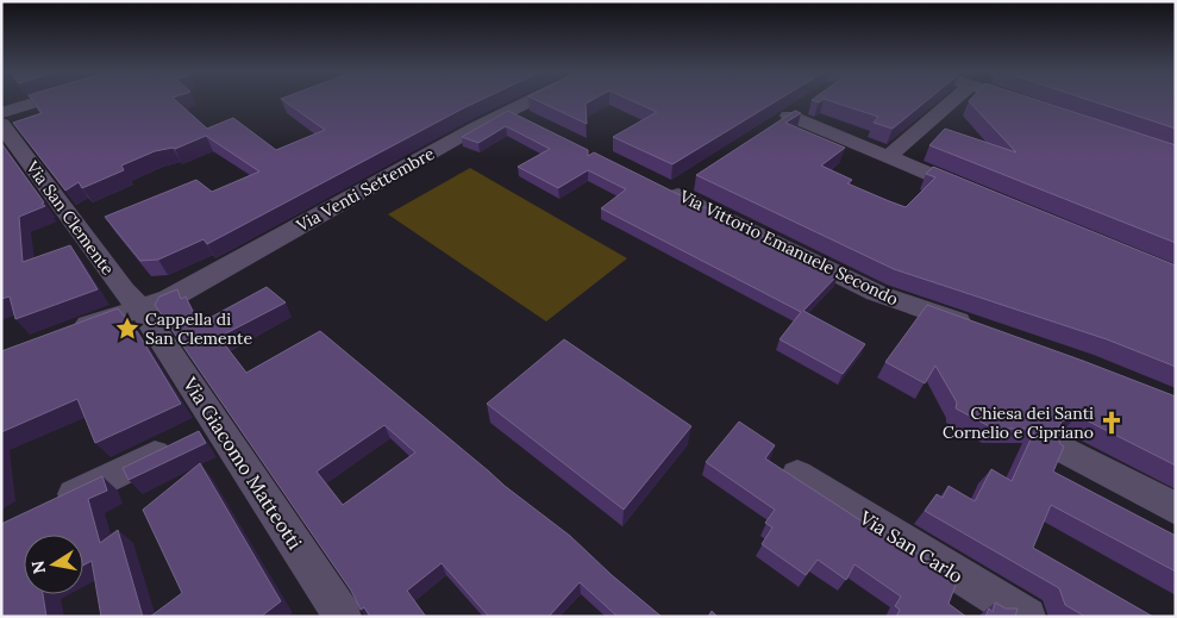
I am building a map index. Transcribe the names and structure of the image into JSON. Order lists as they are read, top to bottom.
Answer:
{
  "streets": {
    "street": [
      "Via Venti Settembre",
      "Via San Clemente",
      "Via Vittorio Emanuele Secondo",
      "Via Giacomo Matteotti",
      "Via San Carlo"
    ]
  },
  "crossings": [
    ["Via Venti Settembre", "Via San Clemente"],
    ["Via Venti Settembre", "Via Giacomo Matteotti"],
    ["Via San Clemente", "Via Giacomo Matteotti"]
  ],
  "places": {
    "place": ["Cappella di San Clemente"],
    "church": ["Chiesa dei Santi Cornelio e Cipriano"]
  },
  "north": "left"
}
